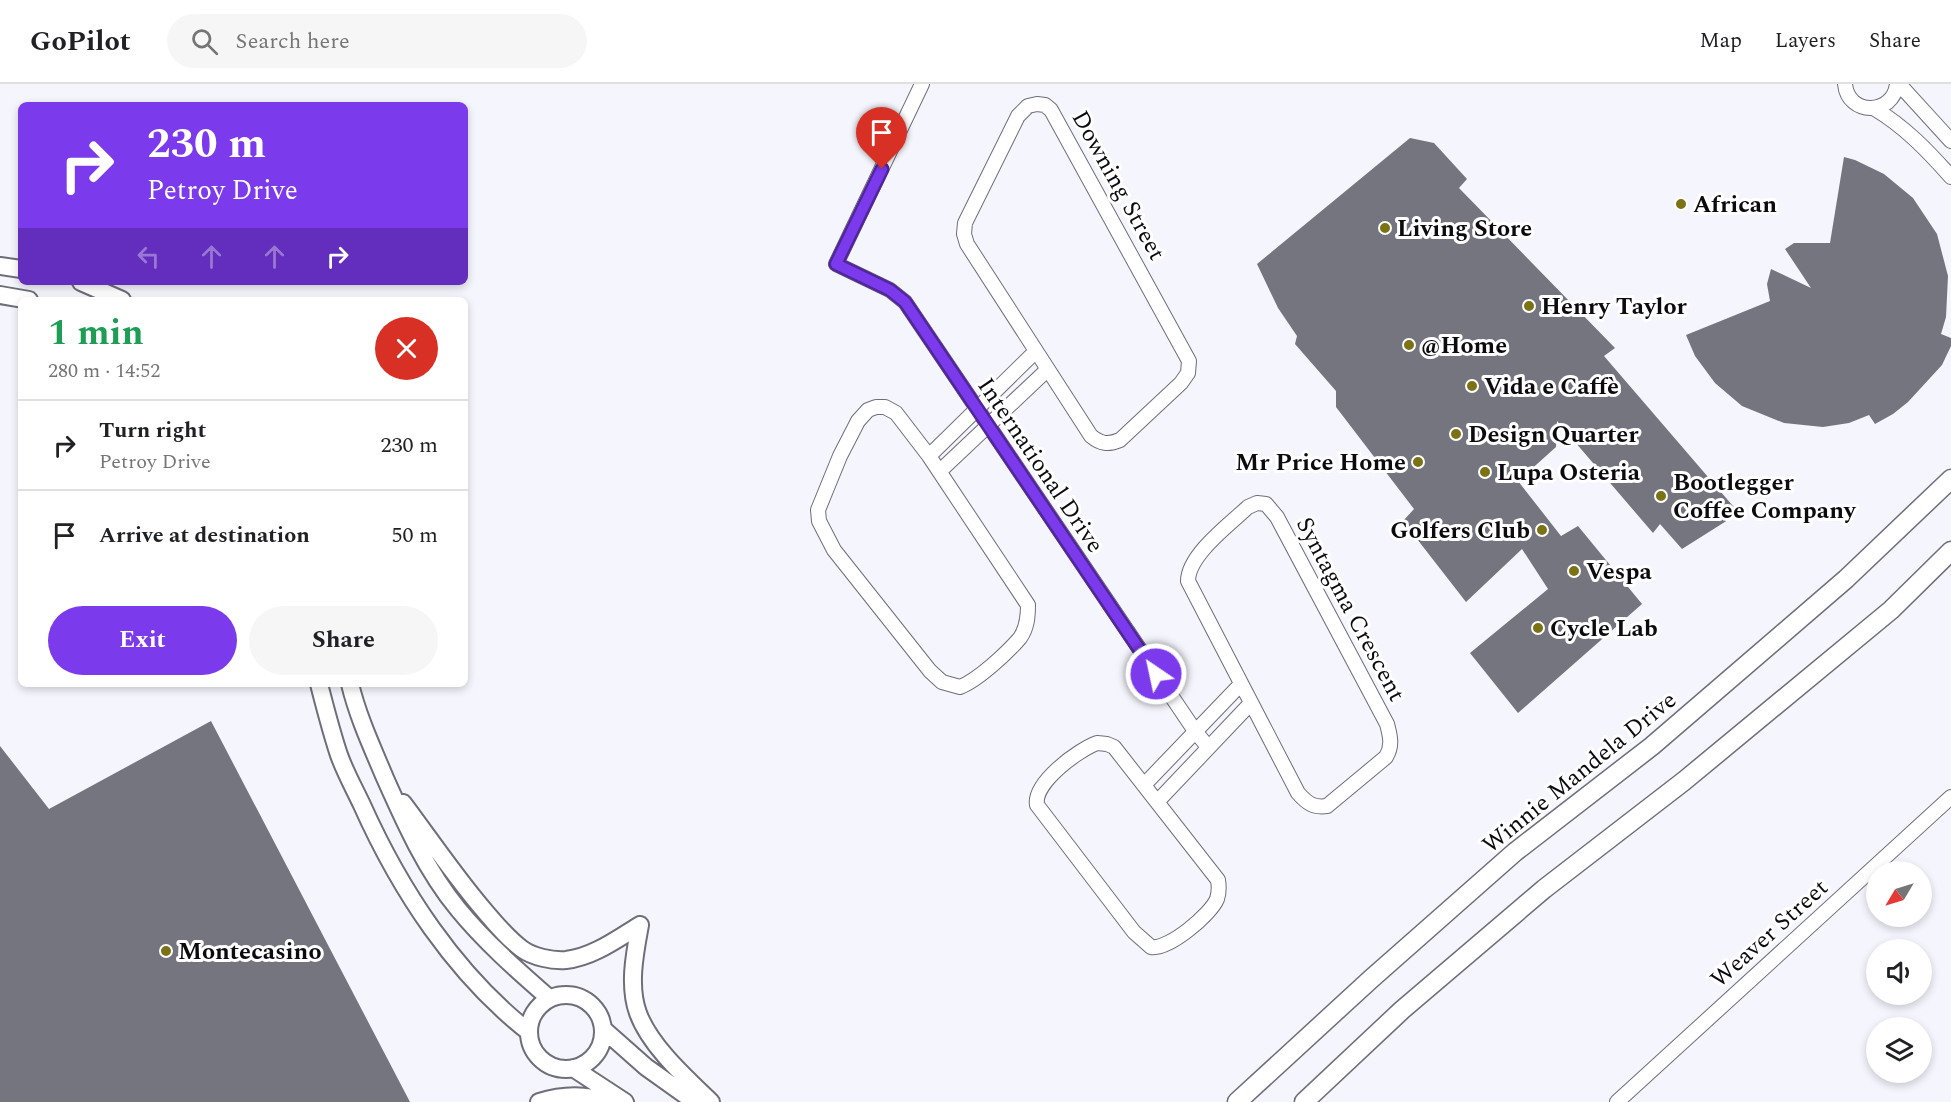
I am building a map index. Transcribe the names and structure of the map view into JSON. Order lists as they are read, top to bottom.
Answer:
{
  "streets": {
    "main road": ["Winnie Mandela Drive"],
    "street": [
      "Downing Street",
      "International Drive",
      "Syntagma Crescent",
      "Weaver Street"
    ]
  },
  "places": [
    "African",
    "Living Store",
    "Henry Taylor",
    "@Home",
    "Vida e Caffè",
    "Design Quarter",
    "Mr Price Home",
    "Lupa Osteria",
    "Bootlegger Coffee Company",
    "Golfers Club",
    "Vespa",
    "Cycle Lab",
    "Montecasino"
  ],
  "north": "bottom left",
  "page": {
    "header": "GoPilot",
    "search": "Search here",
    "nav": ["Map", "Layers", "Share"],
    "turn": ["230 m", "Petroy Drive"],
    "heading": ["1 min", "280 m · 14:52"],
    "list": [
      {
        "name": "Turn right",
        "note": "Petroy Drive",
        "value": "230 m"
      },
      {
        "name": "Arrive at destination",
        "value": "50 m"
      }
    ],
    "buttons": ["Exit", "Share"]
  }
}
